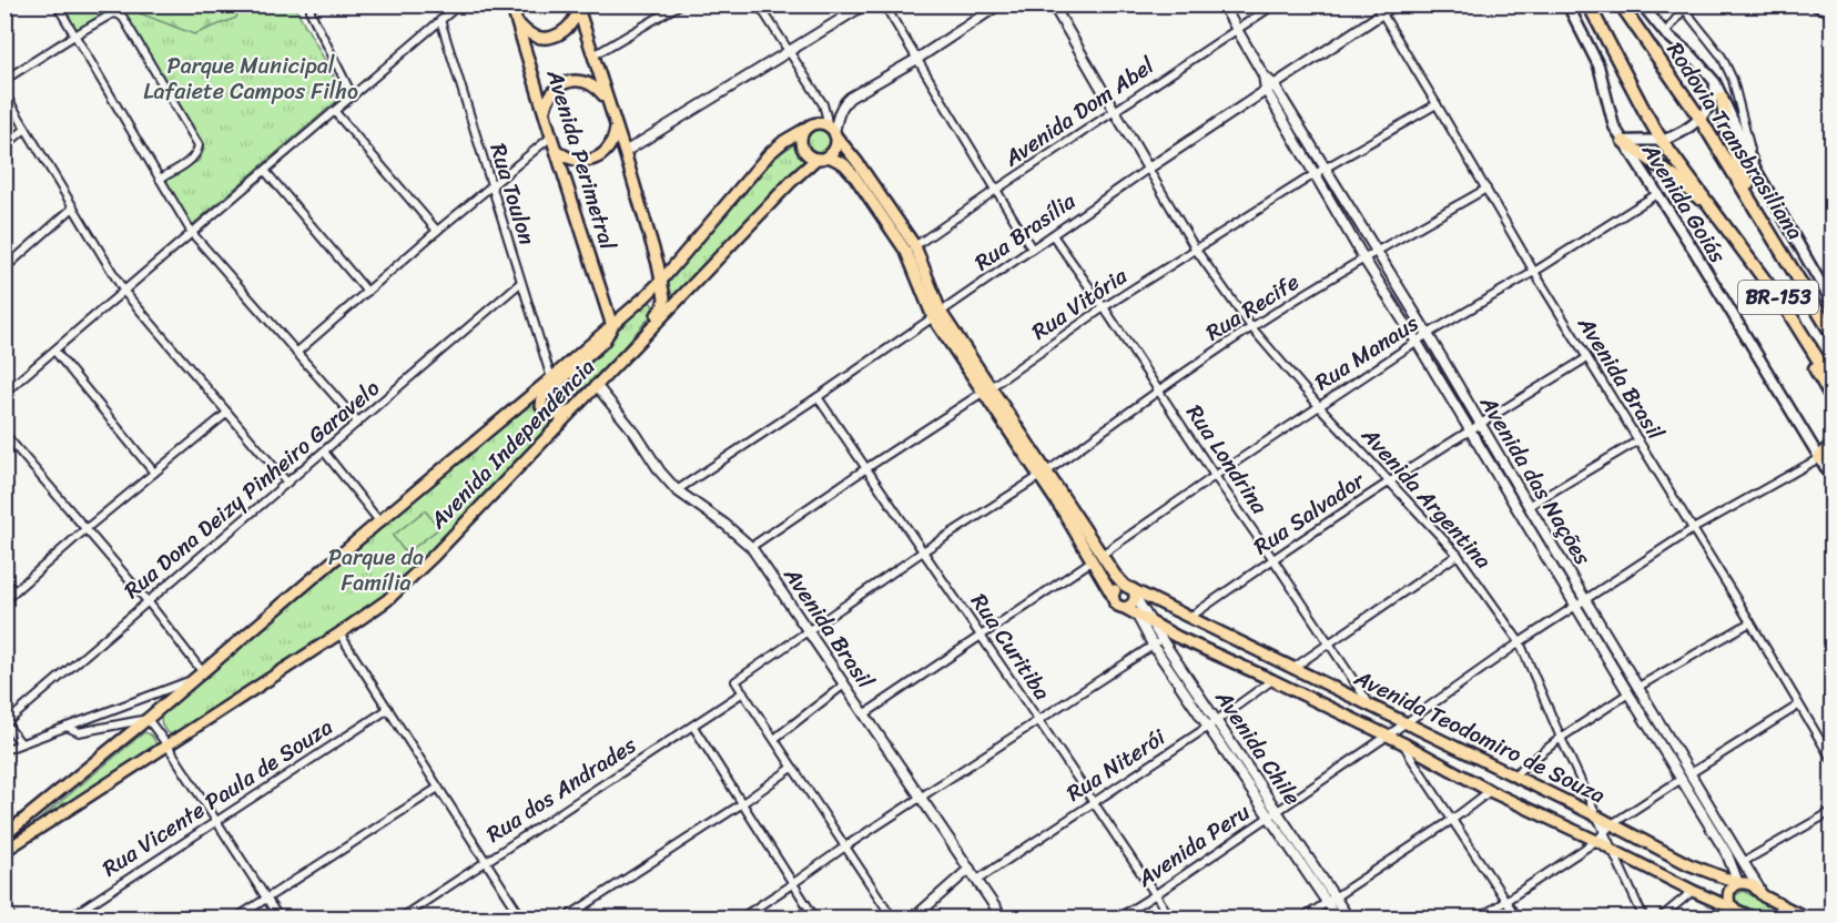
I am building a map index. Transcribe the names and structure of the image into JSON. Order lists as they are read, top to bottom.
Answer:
{
  "streets": {
    "highway": ["Rodovia Transbrasiliana", "BR-153"],
    "main road": [
      "Avenida Perimetral",
      "Avenida Goiás",
      "Avenida Independência",
      "Avenida Teodomiro de Souza",
      "Avenida Chile"
    ],
    "street": [
      "Avenida Dom Abel",
      "Rua Toulon",
      "Rua Brasília",
      "Rua Vitória",
      "Rua Recife",
      "Rua Manaus",
      "Avenida Brasil",
      "Rua Londrina",
      "Avenida das Nações",
      "Rua Dona Deizy Pinheiro Garavelo",
      "Avenida Argentina",
      "Rua Salvador",
      "Rua Curitiba",
      "Rua Niterói",
      "Rua dos Andrades",
      "Rua Vicente Paula de Souza",
      "Avenida Peru"
    ]
  },
  "crossings": [
    ["Avenida Dom Abel", "Avenida Chile"],
    ["Avenida Perimetral", "Avenida Independência"],
    ["Rua Toulon", "Avenida Independência"],
    ["Rua Toulon", "Rua Dona Deizy Pinheiro Garavelo"],
    ["Avenida Goiás", "Rua Manaus"],
    ["Avenida Goiás", "Avenida Peru"],
    ["Rua Brasília", "Avenida Brasil"],
    ["Rua Brasília", "Rua Londrina"],
    ["Rua Brasília", "Avenida das Nações"],
    ["Rua Brasília", "Avenida Argentina"],
    ["Rua Brasília", "Rua Curitiba"],
    ["Rua Brasília", "Avenida Chile"],
    ["Rua Vitória", "Avenida Brasil"],
    ["Rua Vitória", "Rua Londrina"],
    ["Rua Vitória", "Avenida das Nações"],
    ["Rua Vitória", "Avenida Argentina"],
    ["Rua Vitória", "Rua Curitiba"],
    ["Rua Vitória", "Avenida Chile"],
    ["Rua Recife", "Avenida Brasil"],
    ["Rua Recife", "Rua Londrina"],
    ["Rua Recife", "Avenida das Nações"],
    ["Rua Recife", "Avenida Argentina"],
    ["Rua Recife", "Rua Curitiba"],
    ["Rua Recife", "Avenida Chile"],
    ["Rua Recife", "Rua dos Andrades"],
    ["Rua Manaus", "Avenida Brasil"],
    ["Rua Manaus", "Rua Londrina"],
    ["Rua Manaus", "Avenida das Nações"],
    ["Rua Manaus", "Avenida Argentina"],
    ["Rua Manaus", "Rua Curitiba"],
    ["Rua Manaus", "Avenida Chile"],
    ["Avenida Brasil", "Avenida Independência"],
    ["Avenida Brasil", "Rua Salvador"],
    ["Avenida Brasil", "Rua Niterói"],
    ["Avenida Brasil", "Avenida Peru"],
    ["Rua Londrina", "Rua Salvador"],
    ["Rua Londrina", "Avenida Teodomiro de Souza"],
    ["Avenida das Nações", "Rua Salvador"],
    ["Avenida das Nações", "Avenida Teodomiro de Souza"],
    ["Avenida das Nações", "Avenida Peru"],
    ["Avenida Argentina", "Rua Salvador"],
    ["Avenida Argentina", "Avenida Teodomiro de Souza"],
    ["Avenida Argentina", "Avenida Peru"],
    ["Rua Salvador", "Avenida Teodomiro de Souza"],
    ["Rua Curitiba", "Rua Niterói"],
    ["Rua Curitiba", "Avenida Peru"],
    ["Avenida Teodomiro de Souza", "Avenida Chile"],
    ["Avenida Teodomiro de Souza", "Rua Niterói"],
    ["Avenida Teodomiro de Souza", "Avenida Peru"],
    ["Avenida Chile", "Rua Niterói"],
    ["Avenida Chile", "Avenida Peru"]
  ],
  "parks": ["Parque Municipal Lafaiete Campos Filho", "Parque da Família"]
}
